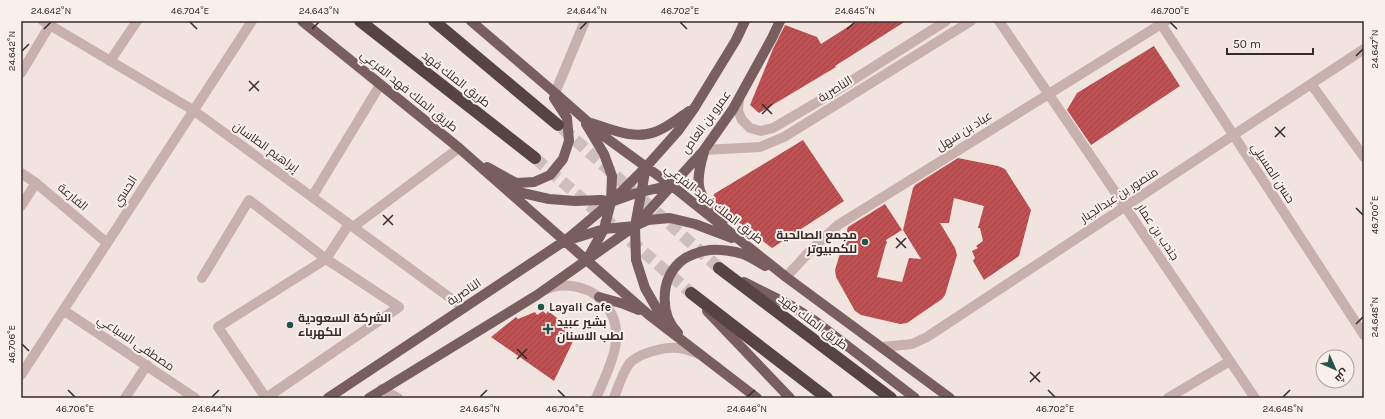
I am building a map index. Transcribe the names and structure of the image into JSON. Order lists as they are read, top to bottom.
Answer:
{
  "streets": {
    "highway": ["طريق الملك فهد"],
    "main road": ["الناصرية", "طريق الملك فهد الفرعي", "عمرو بن العاص"],
    "street": [
      "عباد بن سهل",
      "إبراهيم الطاسان",
      "حسن المسيلي",
      "الحسي",
      "منصور بن عبدالجبار",
      "الفارعة",
      "جندب بن عمار",
      "مصطفى السباعي"
    ]
  },
  "crossings": [
    ["الناصرية", "طريق الملك فهد الفرعي"],
    ["الناصرية", "عمرو بن العاص"],
    ["الناصرية", "إبراهيم الطاسان"],
    ["طريق الملك فهد الفرعي", "عمرو بن العاص"],
    ["طريق الملك فهد الفرعي", "عباد بن سهل"],
    ["طريق الملك فهد الفرعي", "منصور بن عبدالجبار"],
    ["عباد بن سهل", "حسن المسيلي"],
    ["عباد بن سهل", "جندب بن عمار"],
    ["إبراهيم الطاسان", "الحسي"],
    ["حسن المسيلي", "منصور بن عبدالجبار"],
    ["الحسي", "الفارعة"],
    ["الحسي", "مصطفى السباعي"],
    ["منصور بن عبدالجبار", "جندب بن عمار"]
  ],
  "places": {
    "other": ["مجمع الصالحية للكمبيوتر", "Layali Cafe", "الشركة السعودية للكهرباء"],
    "health": ["بشير عبيد لطب الاسنان"]
  },
  "scale_bar": "50 m",
  "north": "bottom right",
  "coordinates": [
    "24.642°N",
    "46.704°E",
    "24.643°N",
    "24.644°N",
    "46.702°E",
    "24.645°N",
    "46.700°E",
    "24.647°N",
    "24.648°N",
    "46.706°E",
    "24.646°N"
  ]
}
